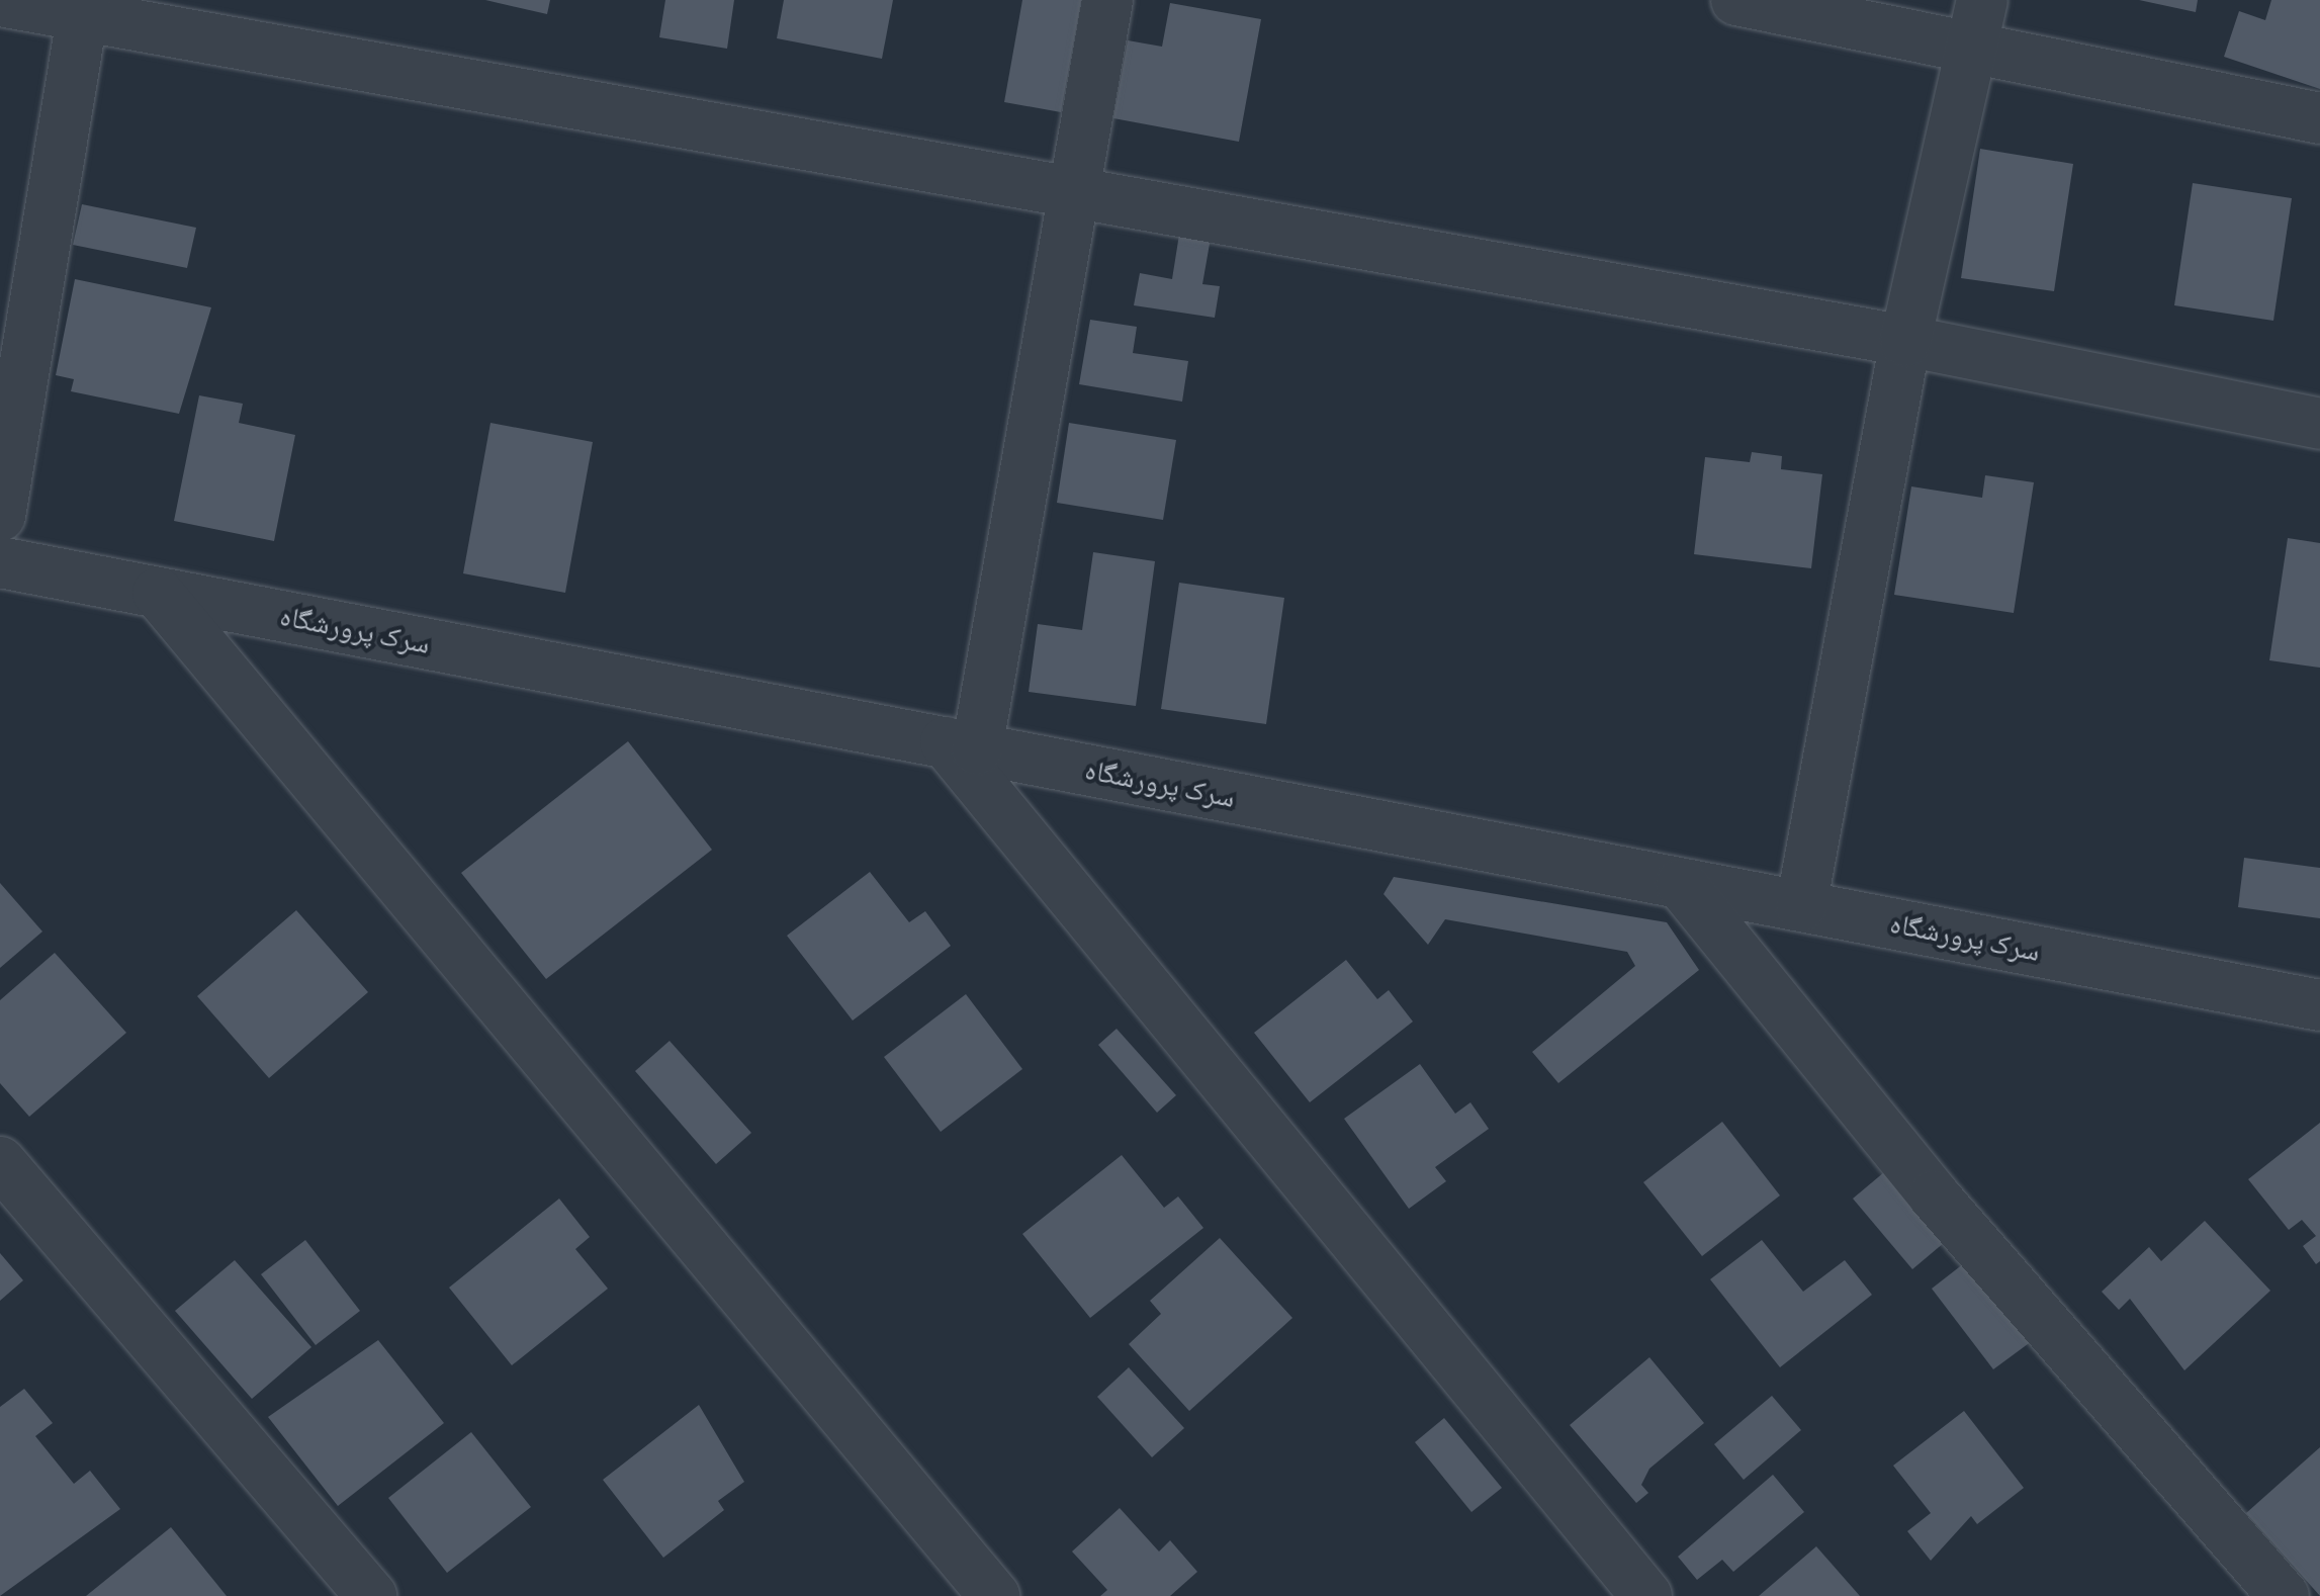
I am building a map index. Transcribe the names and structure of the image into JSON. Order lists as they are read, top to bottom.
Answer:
{
  "streets": {
    "street": ["سرک پرورشگاه"]
  }
}
